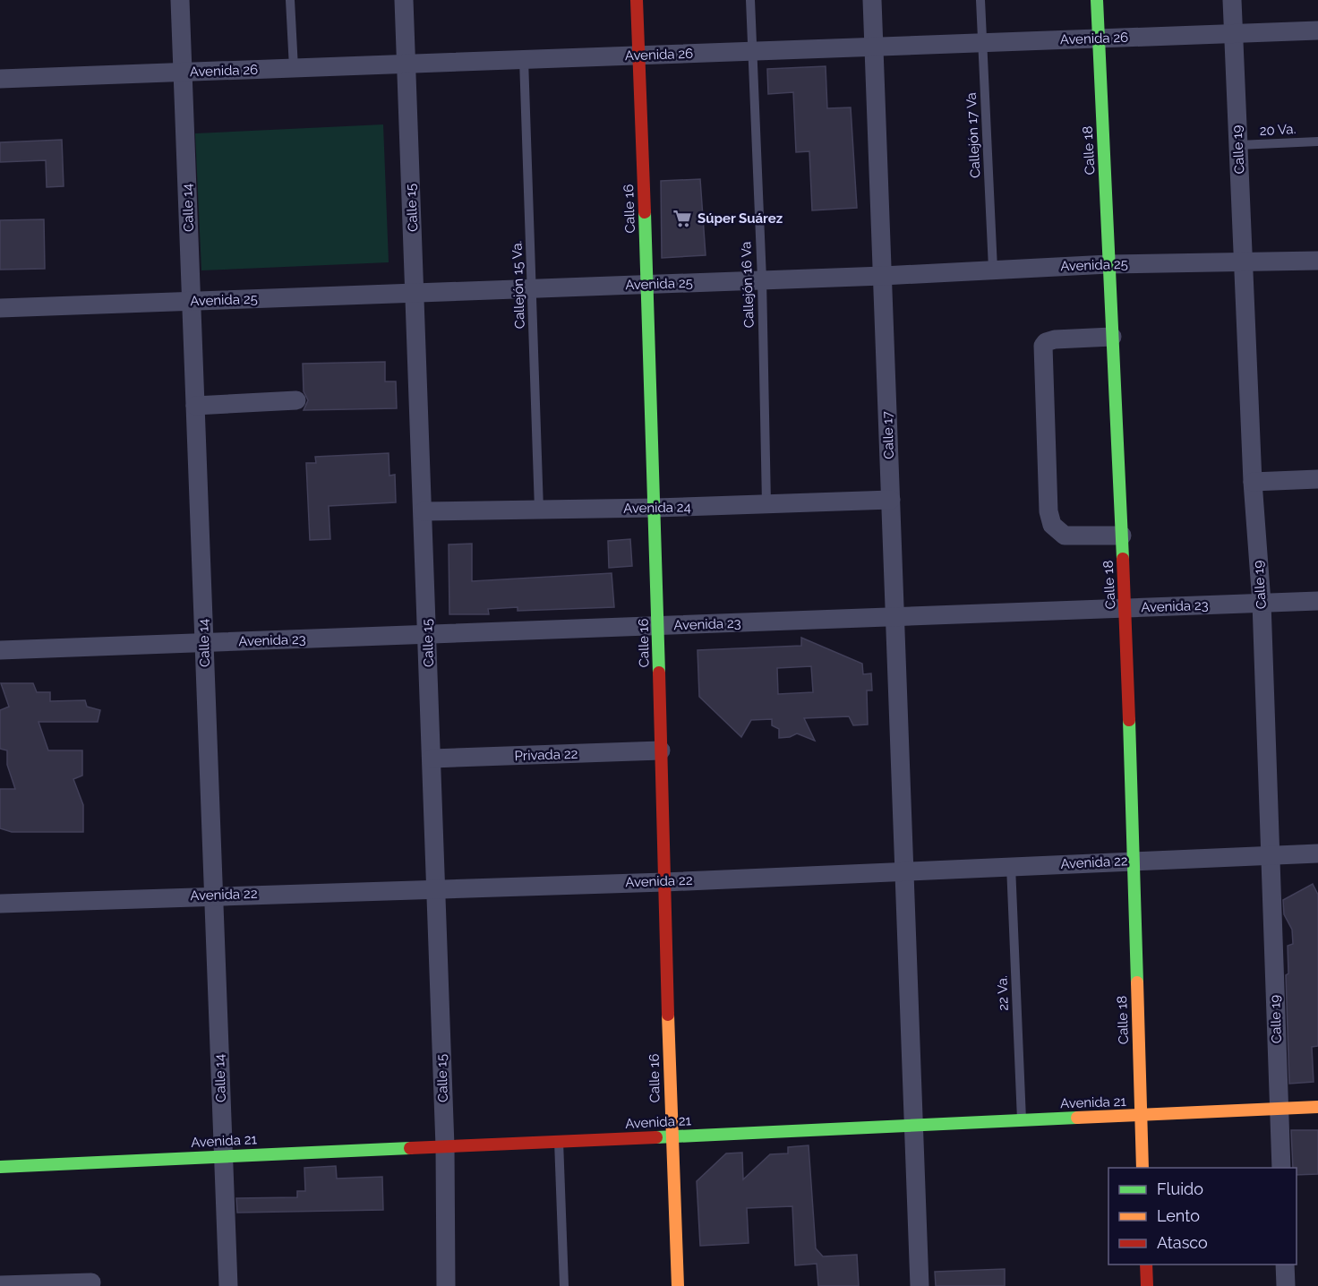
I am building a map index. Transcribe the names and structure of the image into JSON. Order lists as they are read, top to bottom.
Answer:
{
  "streets": {
    "street": [
      "Avenida 26",
      "Calle 19",
      "Calle 18",
      "Calle 14",
      "Calle 15",
      "Calle 16",
      "Avenida 25",
      "Calle 17",
      "Avenida 24",
      "Avenida 23",
      "Privada 22",
      "Avenida 22",
      "Avenida 21"
    ],
    "lane": [
      "20 Va.",
      "Callejón 17 Va",
      "Callejón 15 Va.",
      "Callejón 16 Va",
      "22 Va."
    ]
  },
  "crossings": [
    ["Avenida 26", "Callejón 17 Va"],
    ["Avenida 26", "Calle 19"],
    ["Avenida 26", "Calle 18"],
    ["Avenida 26", "Calle 14"],
    ["Avenida 26", "Calle 15"],
    ["Avenida 26", "Calle 16"],
    ["Avenida 26", "Callejón 15 Va."],
    ["Avenida 26", "Callejón 16 Va"],
    ["Avenida 26", "Calle 17"],
    ["20 Va.", "Calle 19"],
    ["Callejón 17 Va", "Avenida 25"],
    ["Calle 19", "Avenida 25"],
    ["Calle 19", "Avenida 23"],
    ["Calle 19", "Avenida 22"],
    ["Calle 19", "Avenida 21"],
    ["Calle 18", "Avenida 25"],
    ["Calle 18", "Avenida 23"],
    ["Calle 18", "Avenida 22"],
    ["Calle 18", "Avenida 21"],
    ["Calle 14", "Avenida 25"],
    ["Calle 14", "Avenida 23"],
    ["Calle 14", "Avenida 22"],
    ["Calle 14", "Avenida 21"],
    ["Calle 15", "Avenida 25"],
    ["Calle 15", "Avenida 24"],
    ["Calle 15", "Avenida 23"],
    ["Calle 15", "Privada 22"],
    ["Calle 15", "Avenida 22"],
    ["Calle 15", "Avenida 21"],
    ["Calle 16", "Avenida 25"],
    ["Calle 16", "Avenida 24"],
    ["Calle 16", "Avenida 23"],
    ["Calle 16", "Privada 22"],
    ["Calle 16", "Avenida 22"],
    ["Calle 16", "Avenida 21"],
    ["Avenida 25", "Callejón 15 Va."],
    ["Avenida 25", "Callejón 16 Va"],
    ["Avenida 25", "Calle 17"],
    ["Callejón 15 Va.", "Avenida 24"],
    ["Callejón 16 Va", "Avenida 24"],
    ["Calle 17", "Avenida 24"],
    ["Calle 17", "Avenida 23"],
    ["Calle 17", "Avenida 22"],
    ["Calle 17", "Avenida 21"],
    ["Avenida 22", "22 Va."],
    ["22 Va.", "Avenida 21"]
  ],
  "places": {
    "supermarket": ["Súper Suárez"]
  },
  "legend": ["Fluido", "Lento", "Atasco"]
}
